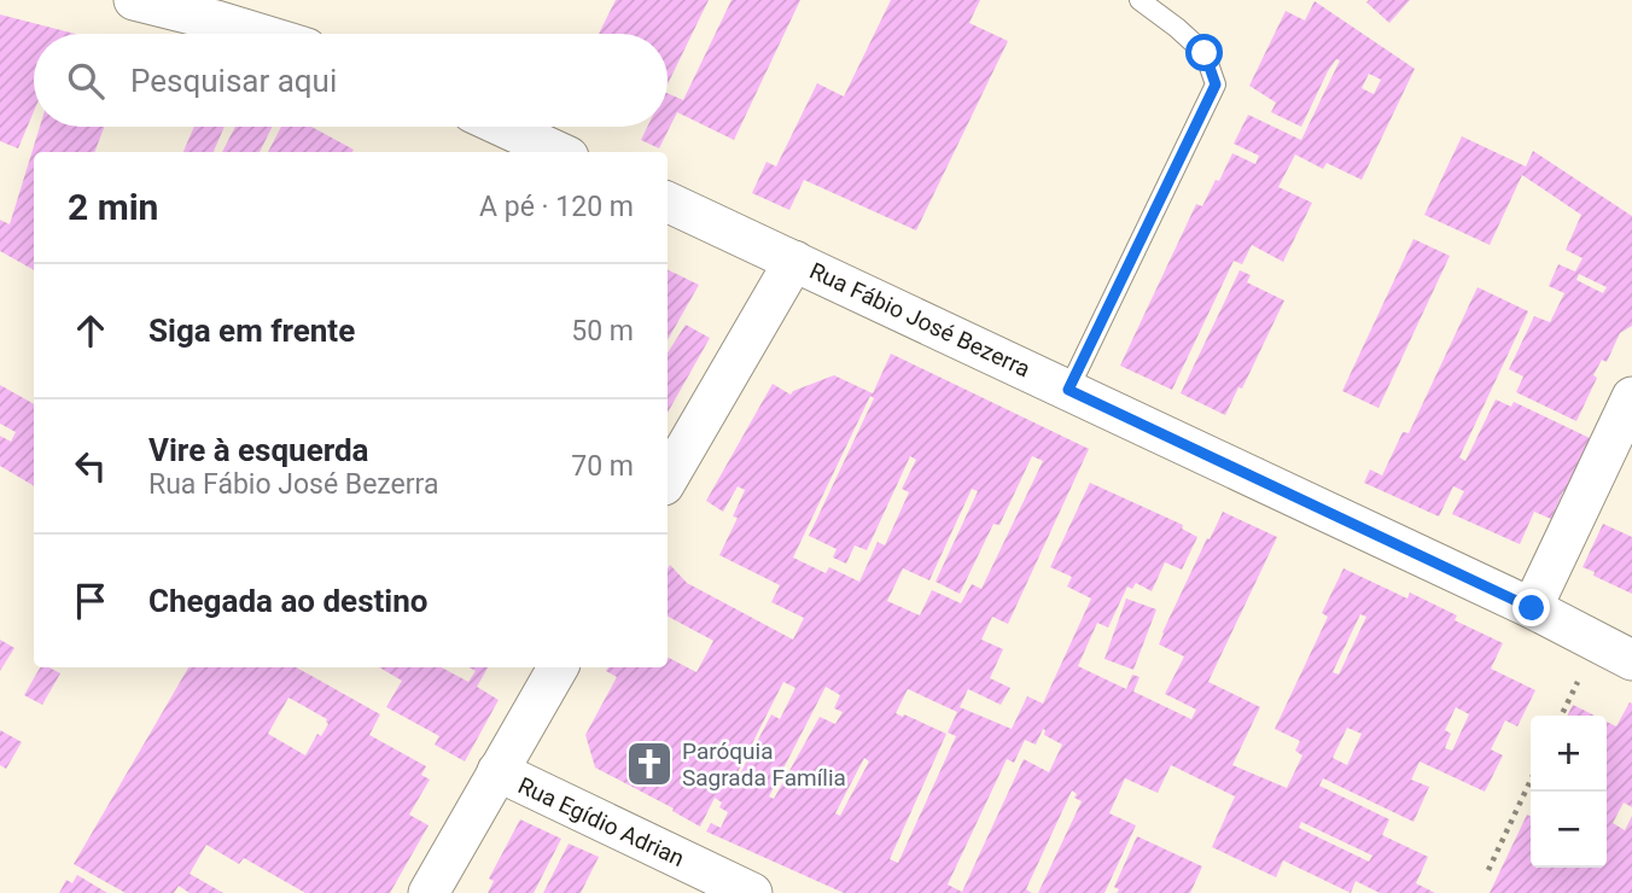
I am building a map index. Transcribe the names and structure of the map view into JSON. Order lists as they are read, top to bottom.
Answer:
{
  "streets": {
    "street": ["Rua Fábio José Bezerra", "Rua Egídio Adrian"]
  },
  "places": {
    "church": ["Paróquia Sagrada Família"]
  },
  "page": {
    "search": "Pesquisar aqui",
    "heading": ["2 min", "A pé · 120 m"],
    "list": [
      ["Siga em frente", "50 m"],
      ["Vire à esquerda", "Rua Fábio José Bezerra", "70 m"],
      "Chegada ao destino"
    ],
    "map_buttons": ["+", "−"]
  }
}
